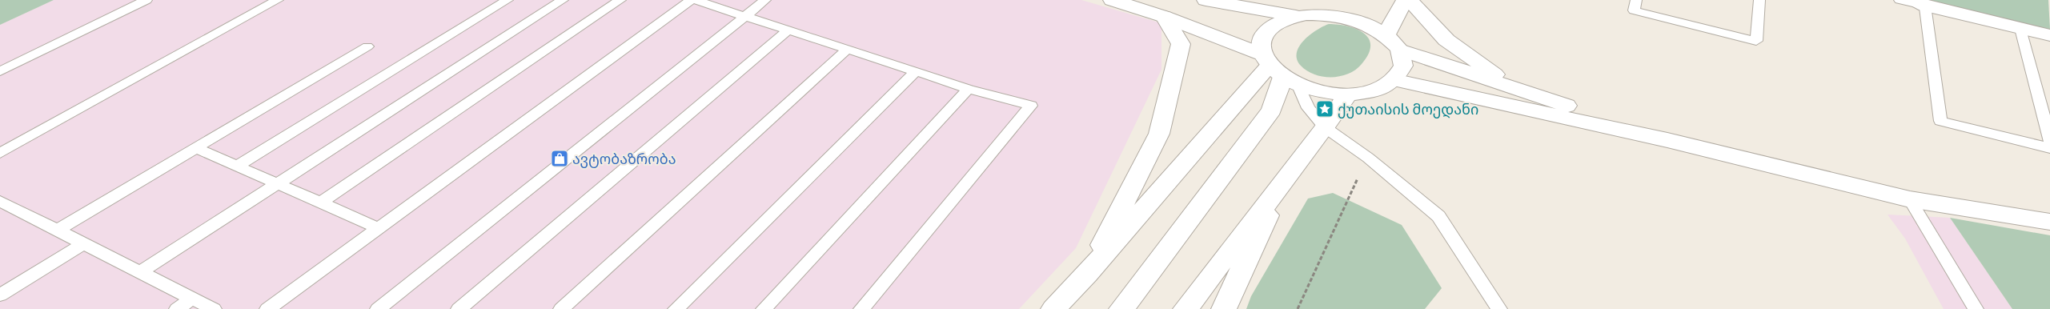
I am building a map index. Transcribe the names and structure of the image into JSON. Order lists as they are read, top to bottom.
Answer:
{
  "places": {
    "place": ["ქუთაისის მოედანი"],
    "shop": ["ავტობაზრობა"]
  }
}
